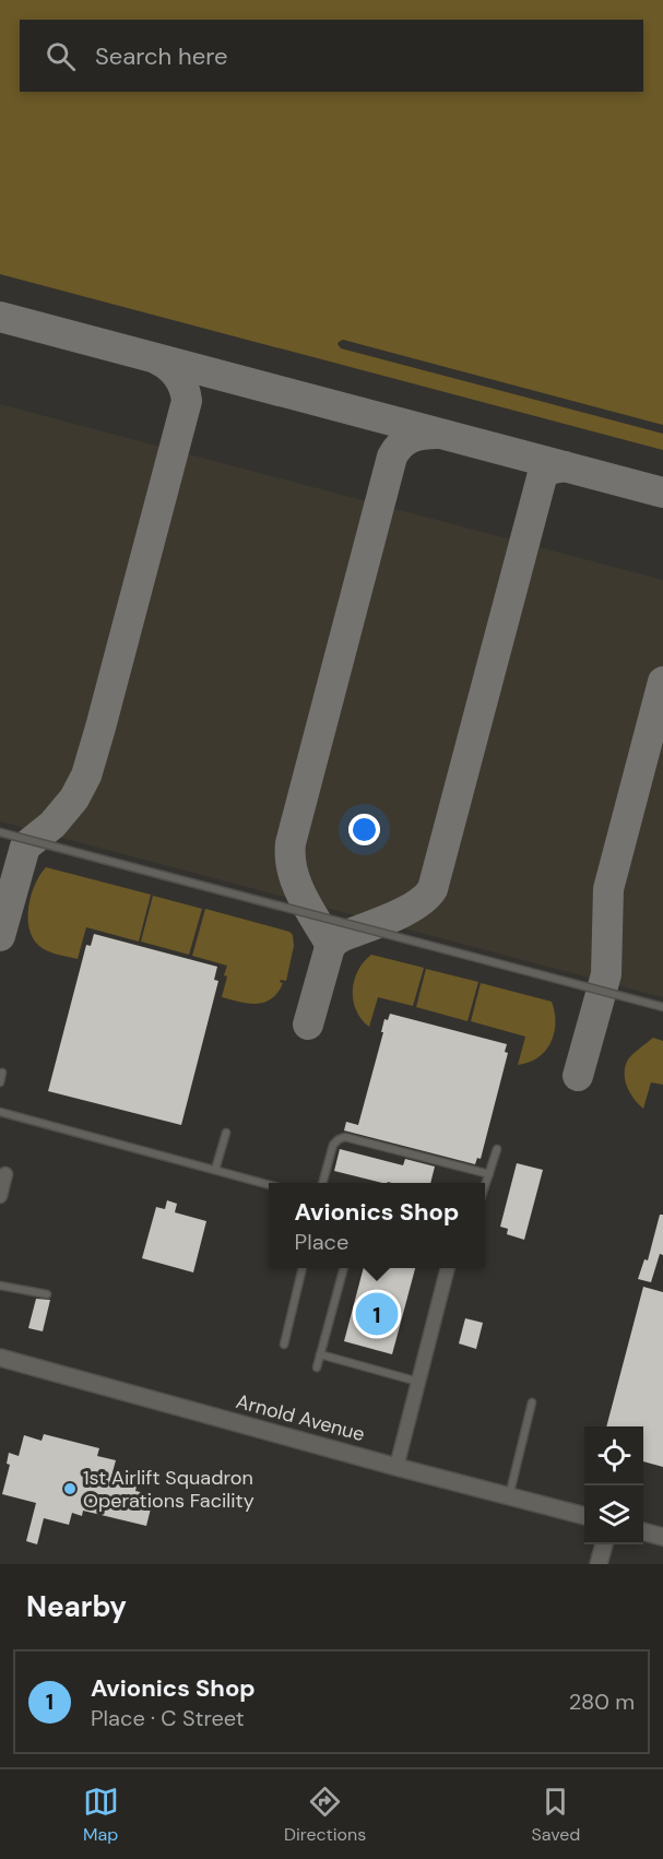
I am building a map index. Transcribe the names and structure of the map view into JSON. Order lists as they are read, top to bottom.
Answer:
{
  "streets": {
    "street": ["Arnold Avenue"]
  },
  "places": ["1st Airlift Squadron Operations Facility"],
  "page": {
    "search": "Search here",
    "popup": ["Avionics Shop", "Place"],
    "pins": "1",
    "heading": "Nearby",
    "list": [
      {
        "mark": "1",
        "name": "Avionics Shop",
        "note": "Place · C Street",
        "value": "280 m"
      }
    ],
    "nav": ["Map", "Directions", "Saved"]
  }
}
